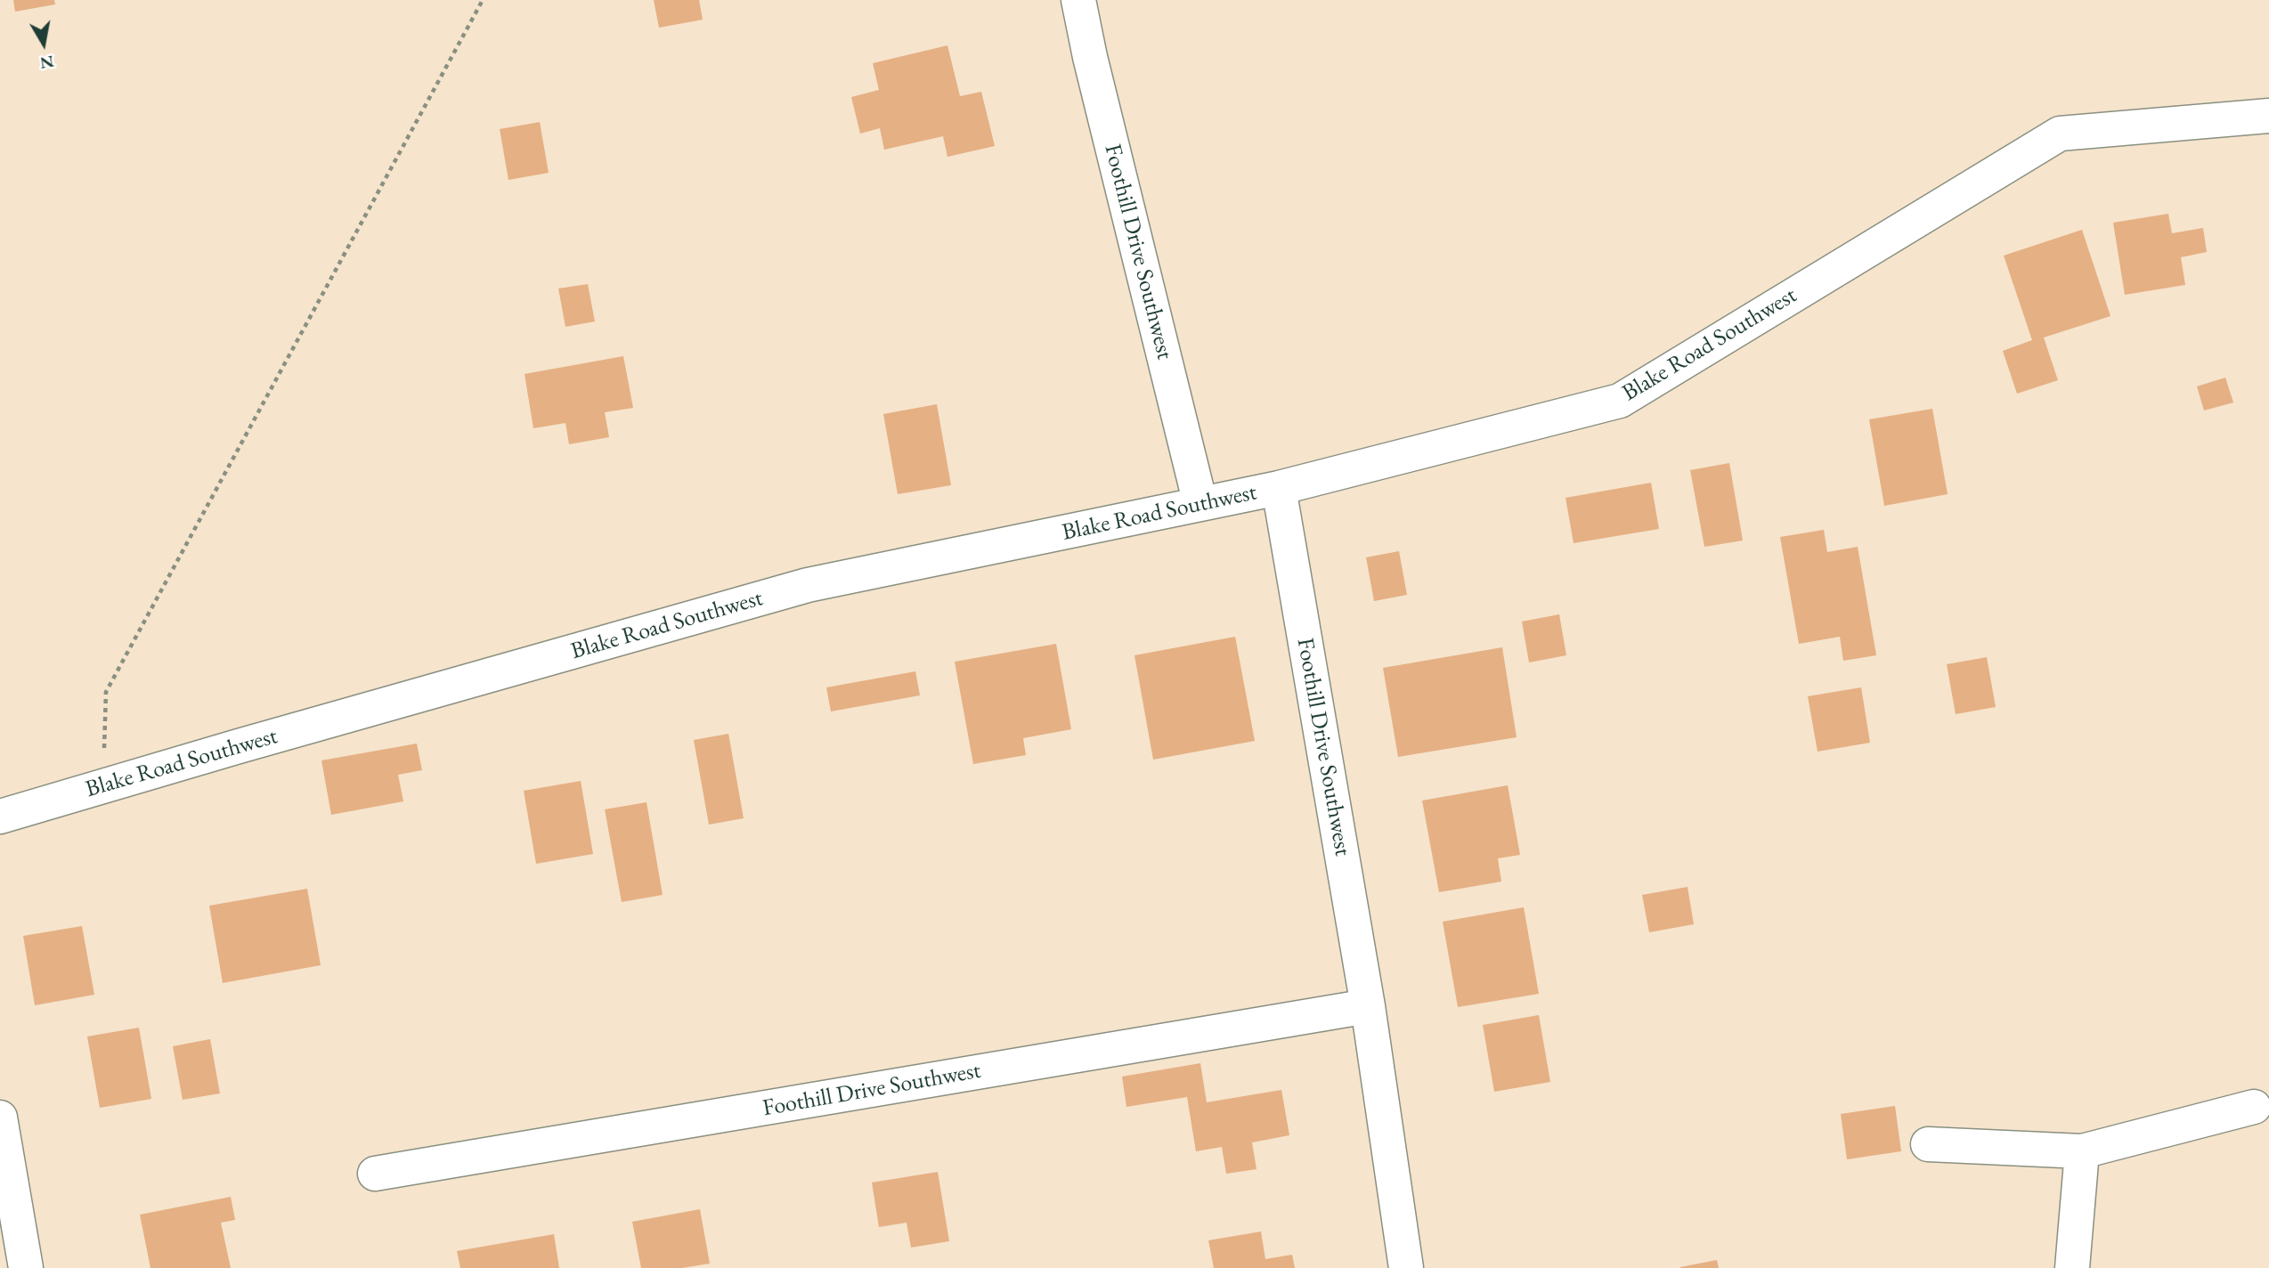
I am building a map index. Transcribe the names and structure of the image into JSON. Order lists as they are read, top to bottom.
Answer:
{
  "streets": {
    "street": ["Foothill Drive Southwest", "Blake Road Southwest"]
  },
  "crossings": [
    ["Foothill Drive Southwest", "Blake Road Southwest"]
  ],
  "north": "bottom"
}
